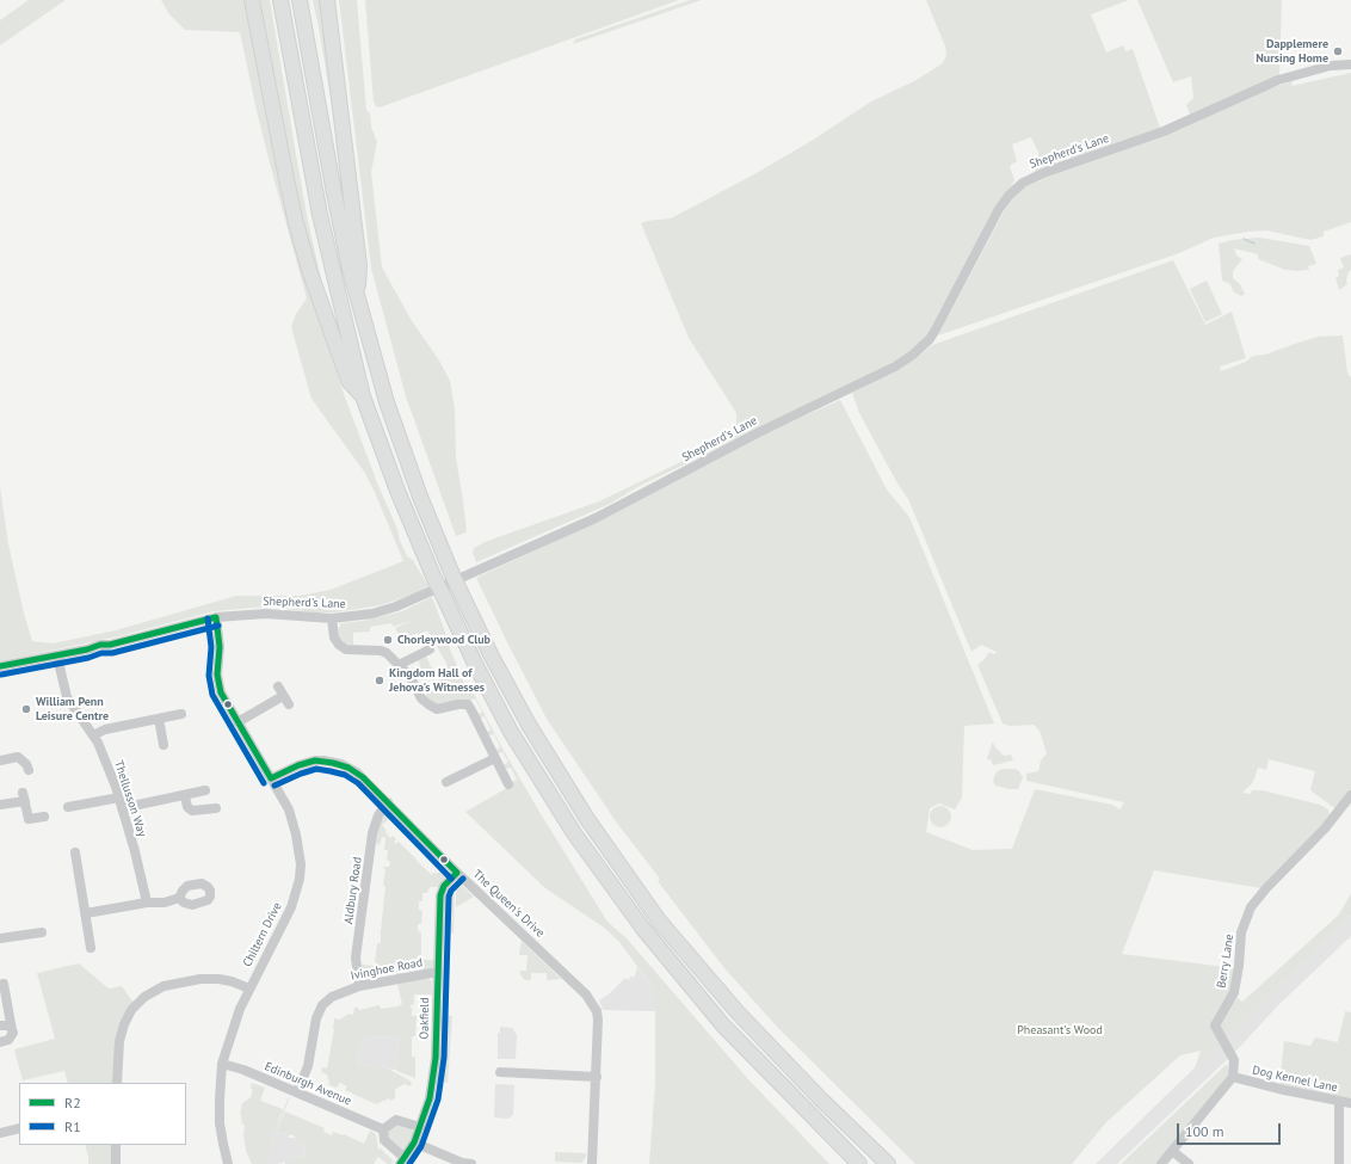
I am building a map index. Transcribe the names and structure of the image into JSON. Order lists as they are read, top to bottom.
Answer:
{
  "streets": {
    "street": [
      "Shepherd's Lane",
      "Thellusson Way",
      "Aldbury Road",
      "The Queen's Drive",
      "Chiltern Drive",
      "Berry Lane",
      "Ivinghoe Road",
      "Oakfield",
      "Dog Kennel Lane",
      "Edinburgh Avenue"
    ]
  },
  "crossings": [
    ["Shepherd's Lane", "Thellusson Way"],
    ["Shepherd's Lane", "Chiltern Drive"],
    ["Aldbury Road", "The Queen's Drive"],
    ["Aldbury Road", "Ivinghoe Road"],
    ["The Queen's Drive", "Chiltern Drive"],
    ["The Queen's Drive", "Oakfield"],
    ["Chiltern Drive", "Edinburgh Avenue"],
    ["Berry Lane", "Dog Kennel Lane"],
    ["Ivinghoe Road", "Oakfield"],
    ["Ivinghoe Road", "Edinburgh Avenue"]
  ],
  "parks": ["Pheasant's Wood"],
  "places": [
    "Dapplemere Nursing Home",
    "Chorleywood Club",
    "Kingdom Hall of Jehova's Witnesses",
    "William Penn Leisure Centre"
  ],
  "lines": ["transit line R2", "transit line R1"],
  "legend": ["R2", "R1"],
  "scale_bar": "100 m"
}
